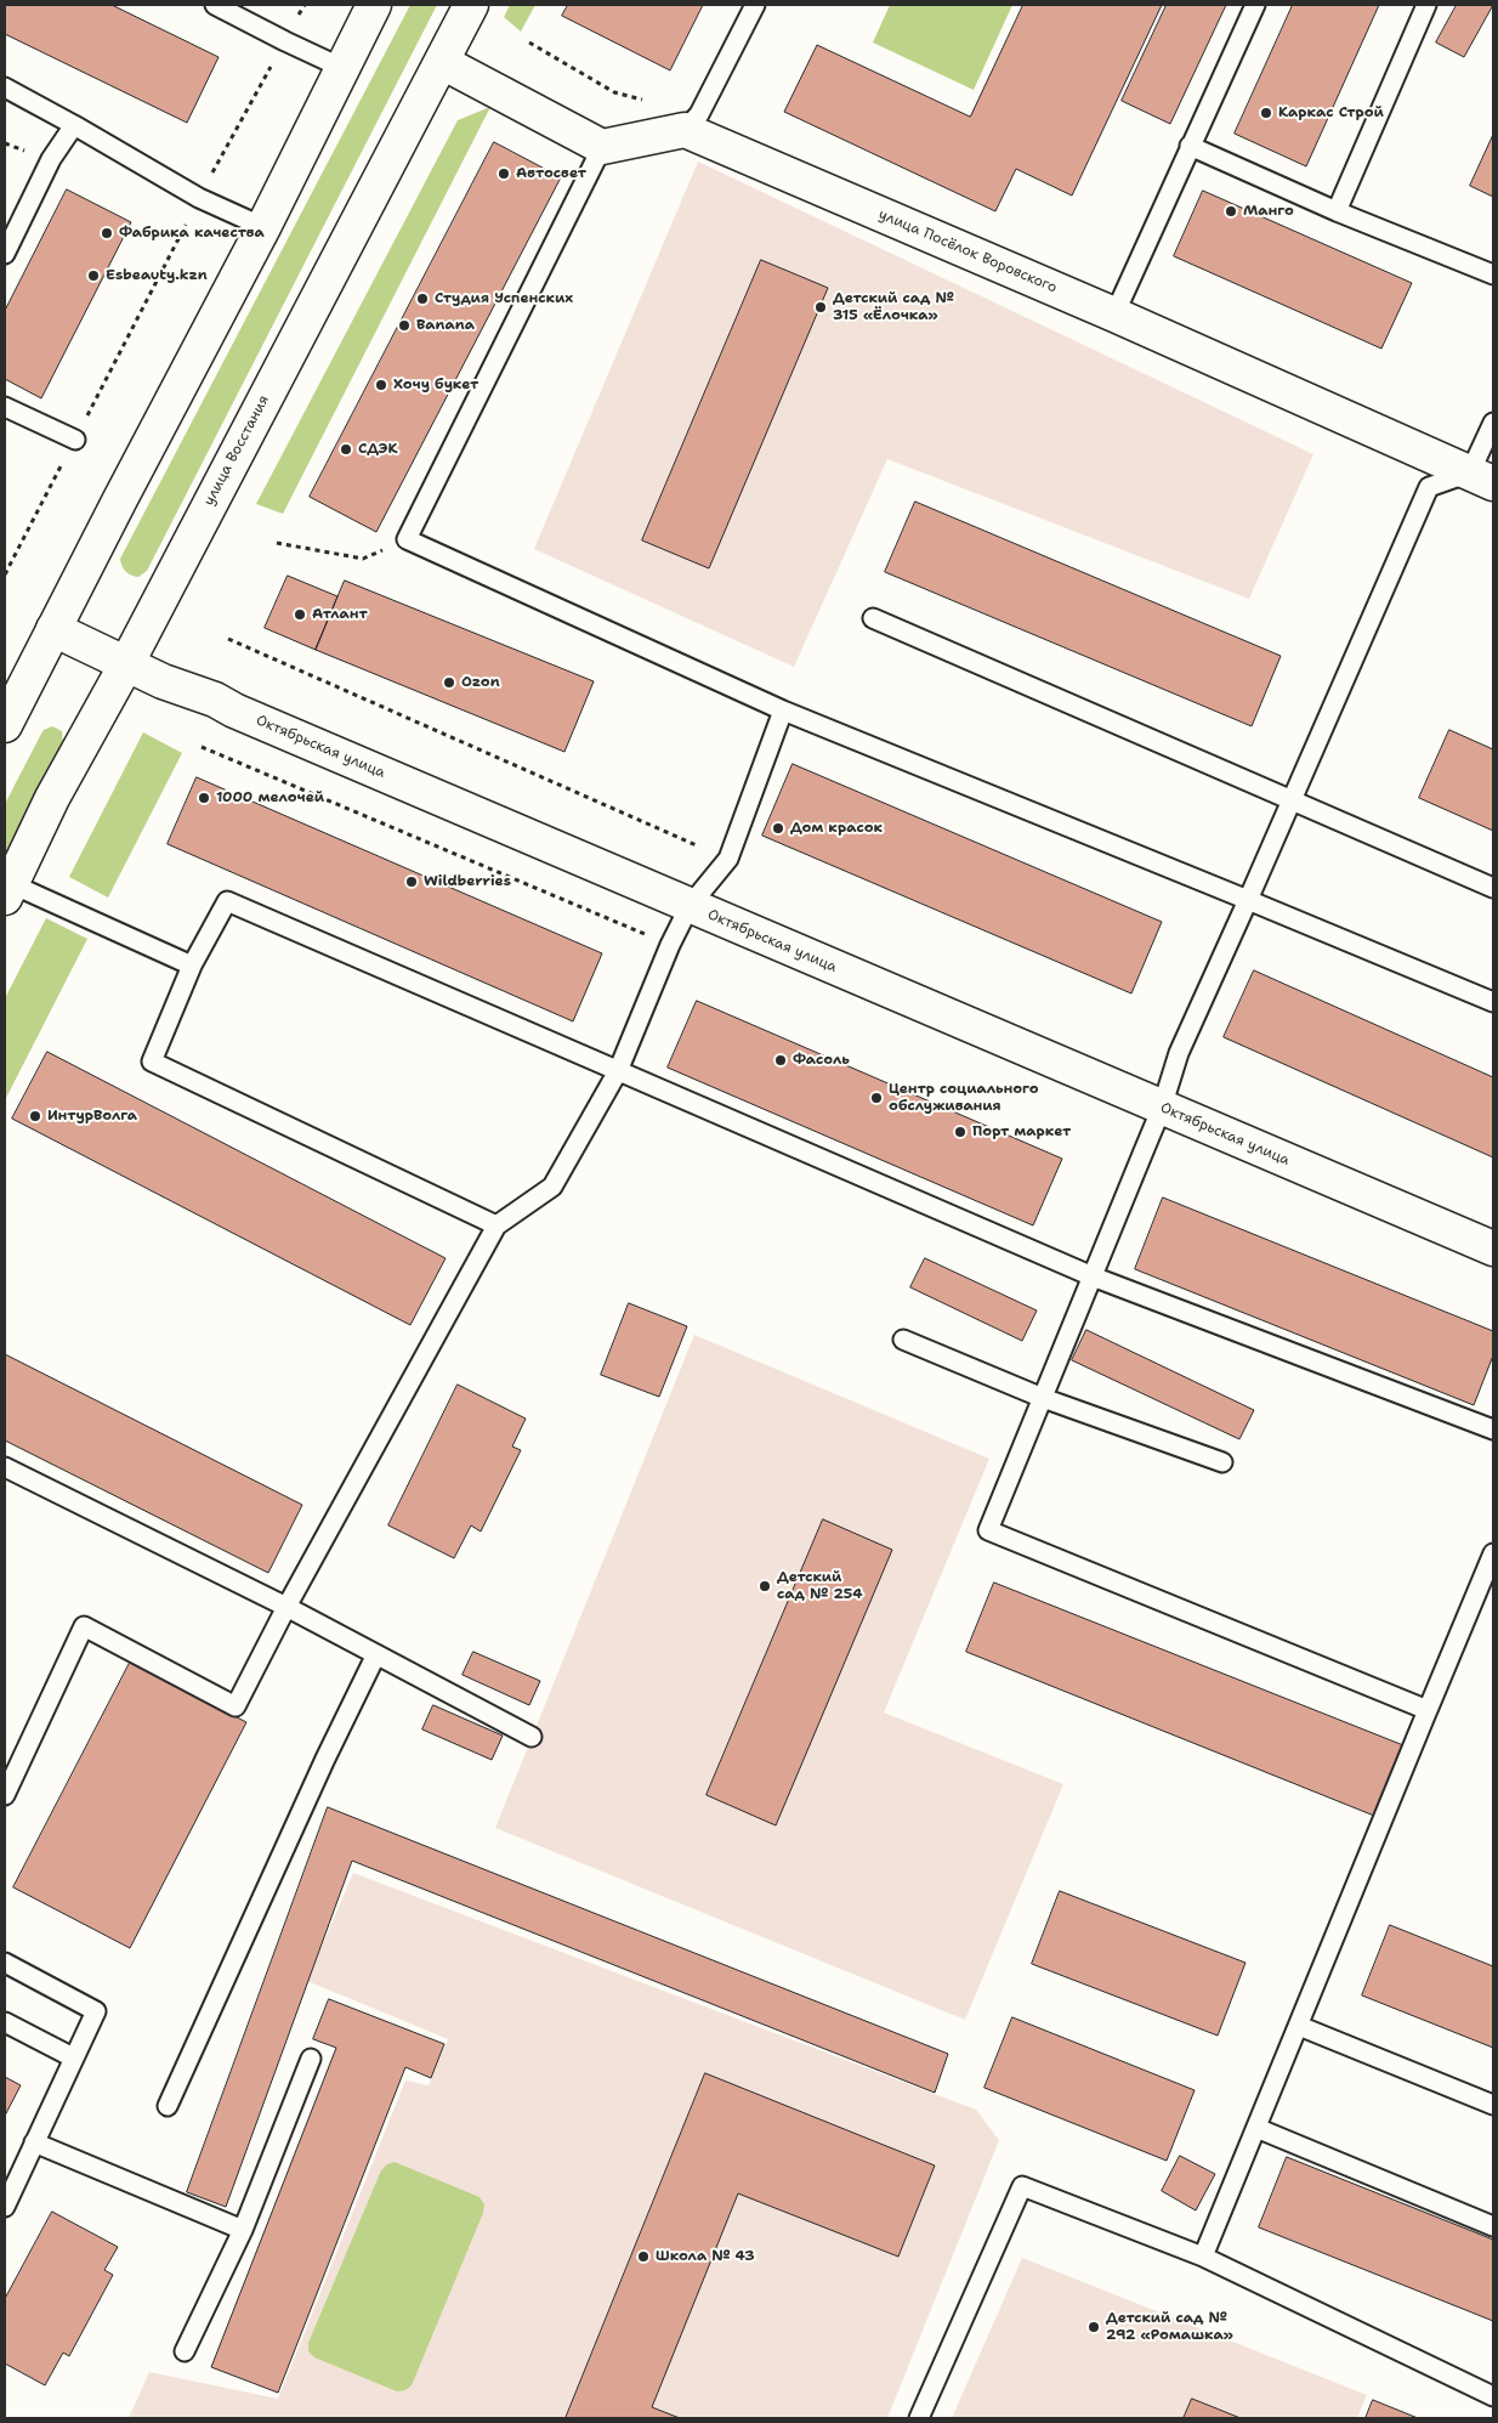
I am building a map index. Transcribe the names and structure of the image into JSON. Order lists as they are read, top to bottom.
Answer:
{
  "streets": {
    "street": ["улица Посёлок Воровского", "улица Восстания", "Октябрьская улица"]
  },
  "crossings": [
    ["улица Восстания", "Октябрьская улица"]
  ],
  "places": [
    "Каркас Строй",
    "Автосвет",
    "Манго",
    "Фабрика качества",
    "Esbeauty.kzn",
    "Студия Успенских",
    "Детский сад № 315 «Ёлочка»",
    "Banana",
    "Хочу букет",
    "СДЭК",
    "Атлант",
    "Ozon",
    "1000 мелочей",
    "Дом красок",
    "Wildberries",
    "Фасоль",
    "Центр социального обслуживания",
    "ИнтурВолга",
    "Порт маркет",
    "Детский сад № 254",
    "Школа № 43",
    "Детский сад № 292 «Ромашка»"
  ]
}
